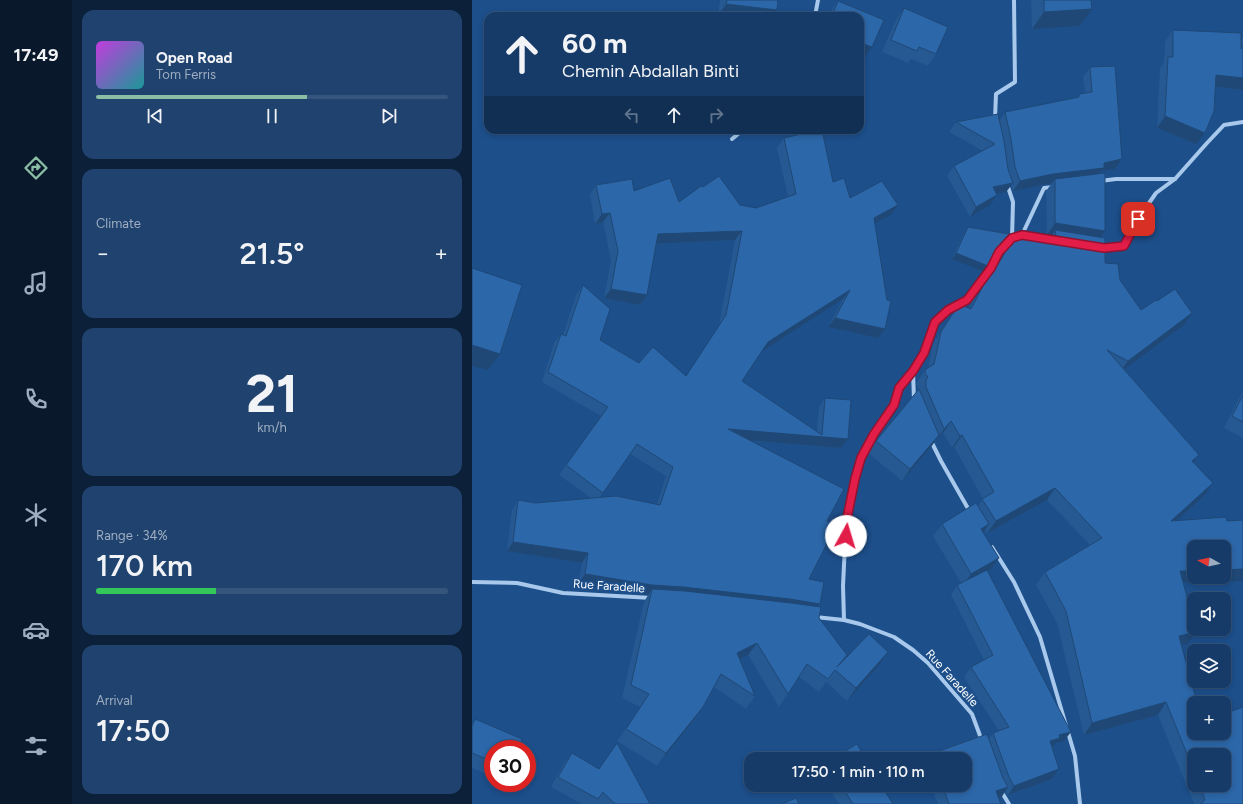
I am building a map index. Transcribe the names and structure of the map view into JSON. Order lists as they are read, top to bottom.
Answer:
{
  "streets": {
    "street": ["Rue Faradelle"]
  },
  "north": "left",
  "page": {
    "tabs": "17:49",
    "turn": ["60 m", "Chemin Abdallah Binti"],
    "song": ["Open Road", "Tom Ferris"],
    "tile": [
      "Climate",
      ["21", "km/h"],
      ["Range · 34%", "170 km"],
      ["Arrival", "17:50"]
    ],
    "heat": ["−", "21.5°", "+"],
    "map_buttons": ["+", "−"],
    "limit": "30",
    "trip": "17:50 · 1 min · 110 m"
  }
}
